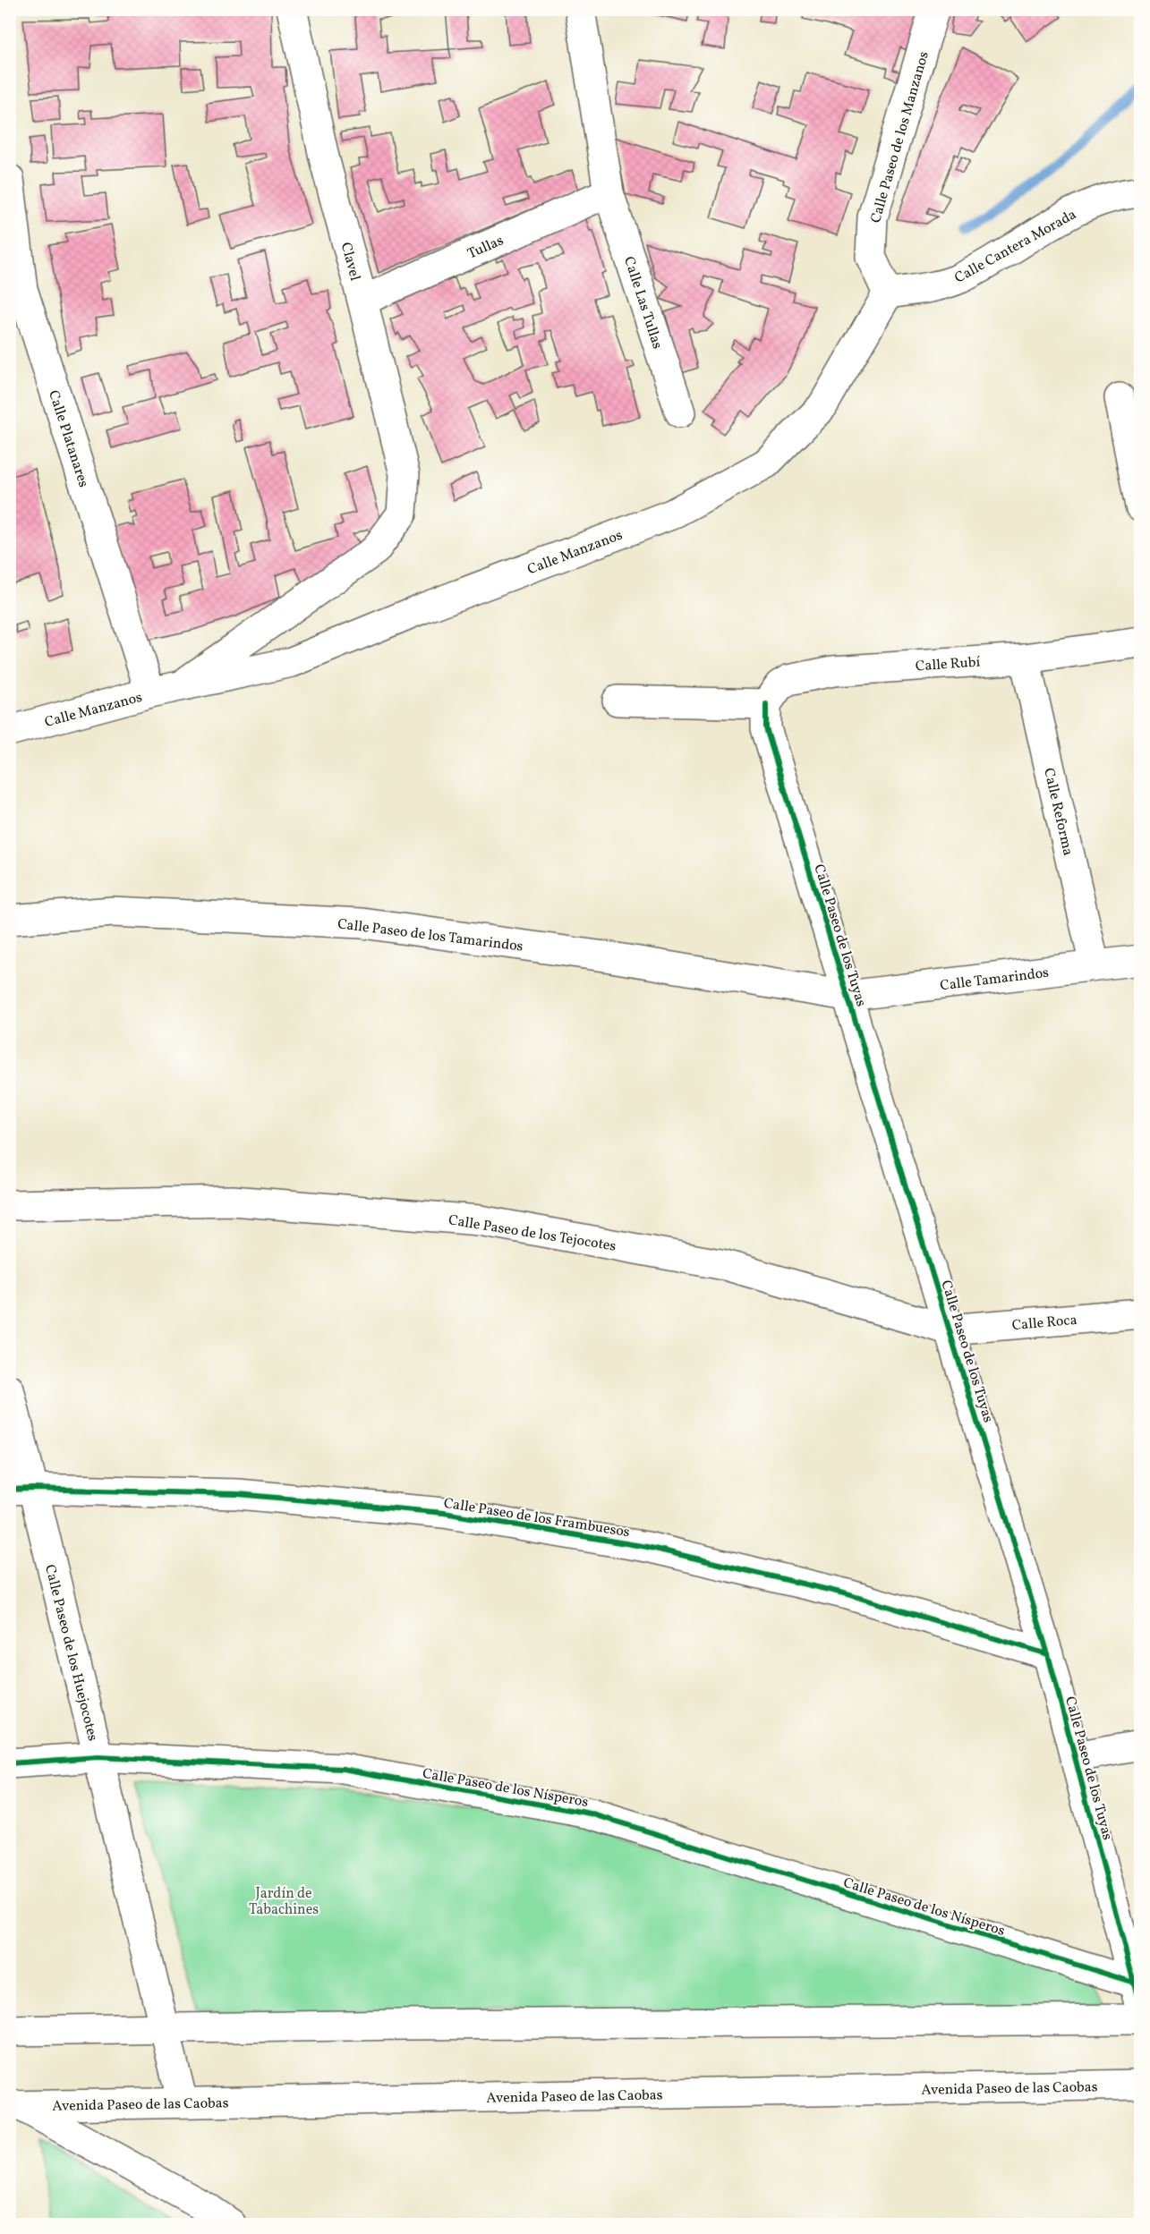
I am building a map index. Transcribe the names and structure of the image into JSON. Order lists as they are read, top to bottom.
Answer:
{
  "streets": {
    "street": [
      "Calle Paseo de los Manzanos",
      "Calle Cantera Morada",
      "Tullas",
      "Clavel",
      "Calle Las Tullas",
      "Calle Platanares",
      "Calle Manzanos",
      "Calle Rubí",
      "Calle Reforma",
      "Calle Paseo de los Tamarindos",
      "Calle Paseo de los Tuyas",
      "Calle Tamarindos",
      "Calle Paseo de los Tejocotes",
      "Calle Roca",
      "Calle Paseo de los Frambuesos",
      "Calle Paseo de los Huejocotes",
      "Calle Paseo de los Nísperos",
      "Avenida Paseo de las Caobas"
    ]
  },
  "crossings": [
    ["Calle Paseo de los Manzanos", "Calle Cantera Morada"],
    ["Calle Paseo de los Manzanos", "Calle Manzanos"],
    ["Calle Cantera Morada", "Calle Manzanos"],
    ["Tullas", "Clavel"],
    ["Tullas", "Calle Las Tullas"],
    ["Clavel", "Calle Manzanos"],
    ["Calle Platanares", "Calle Manzanos"],
    ["Calle Rubí", "Calle Reforma"],
    ["Calle Rubí", "Calle Paseo de los Tuyas"],
    ["Calle Reforma", "Calle Tamarindos"],
    ["Calle Paseo de los Tamarindos", "Calle Paseo de los Tuyas"],
    ["Calle Paseo de los Tamarindos", "Calle Tamarindos"],
    ["Calle Paseo de los Tuyas", "Calle Tamarindos"],
    ["Calle Paseo de los Tuyas", "Calle Paseo de los Tejocotes"],
    ["Calle Paseo de los Tuyas", "Calle Roca"],
    ["Calle Paseo de los Tuyas", "Calle Paseo de los Frambuesos"],
    ["Calle Paseo de los Tuyas", "Calle Paseo de los Nísperos"],
    ["Calle Paseo de los Tejocotes", "Calle Roca"],
    ["Calle Paseo de los Frambuesos", "Calle Paseo de los Huejocotes"],
    ["Calle Paseo de los Huejocotes", "Calle Paseo de los Nísperos"],
    ["Calle Paseo de los Huejocotes", "Avenida Paseo de las Caobas"]
  ],
  "parks": ["Jardín de Tabachines"]
}
